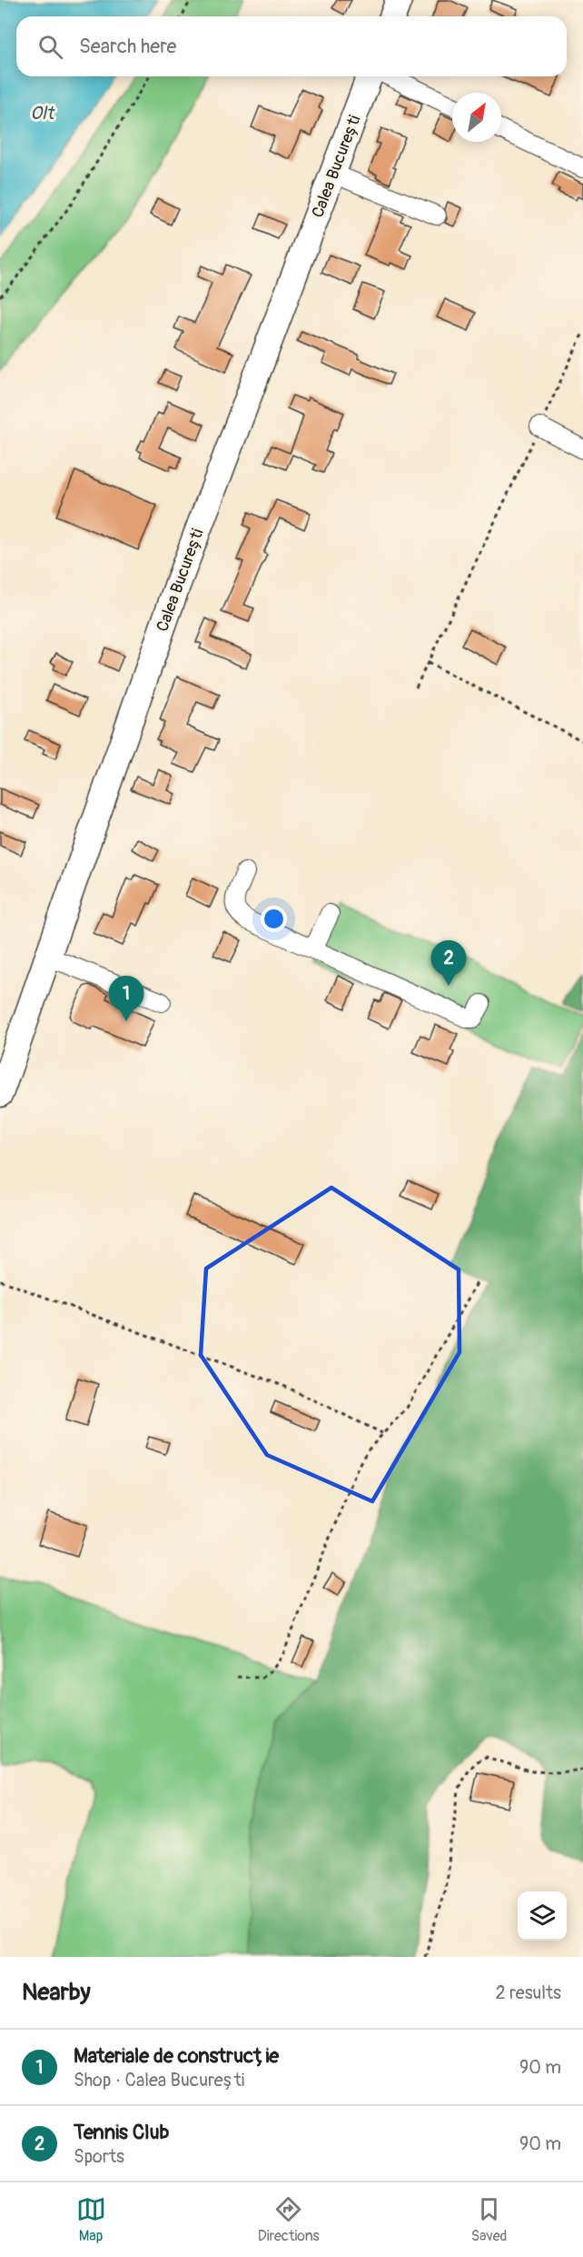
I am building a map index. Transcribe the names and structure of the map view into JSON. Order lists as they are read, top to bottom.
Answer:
{
  "streets": {
    "highway": ["Calea București"]
  },
  "water": ["Olt"],
  "north": "top right",
  "page": {
    "search": "Search here",
    "pins": ["2", "1"],
    "heading": ["Nearby", "2 results"],
    "list": [
      {
        "mark": "1",
        "name": "Materiale de construcție",
        "note": "Shop · Calea București",
        "value": "90 m"
      },
      {
        "mark": "2",
        "name": "Tennis Club",
        "note": "Sports",
        "value": "90 m"
      }
    ],
    "nav": ["Map", "Directions", "Saved"]
  }
}
